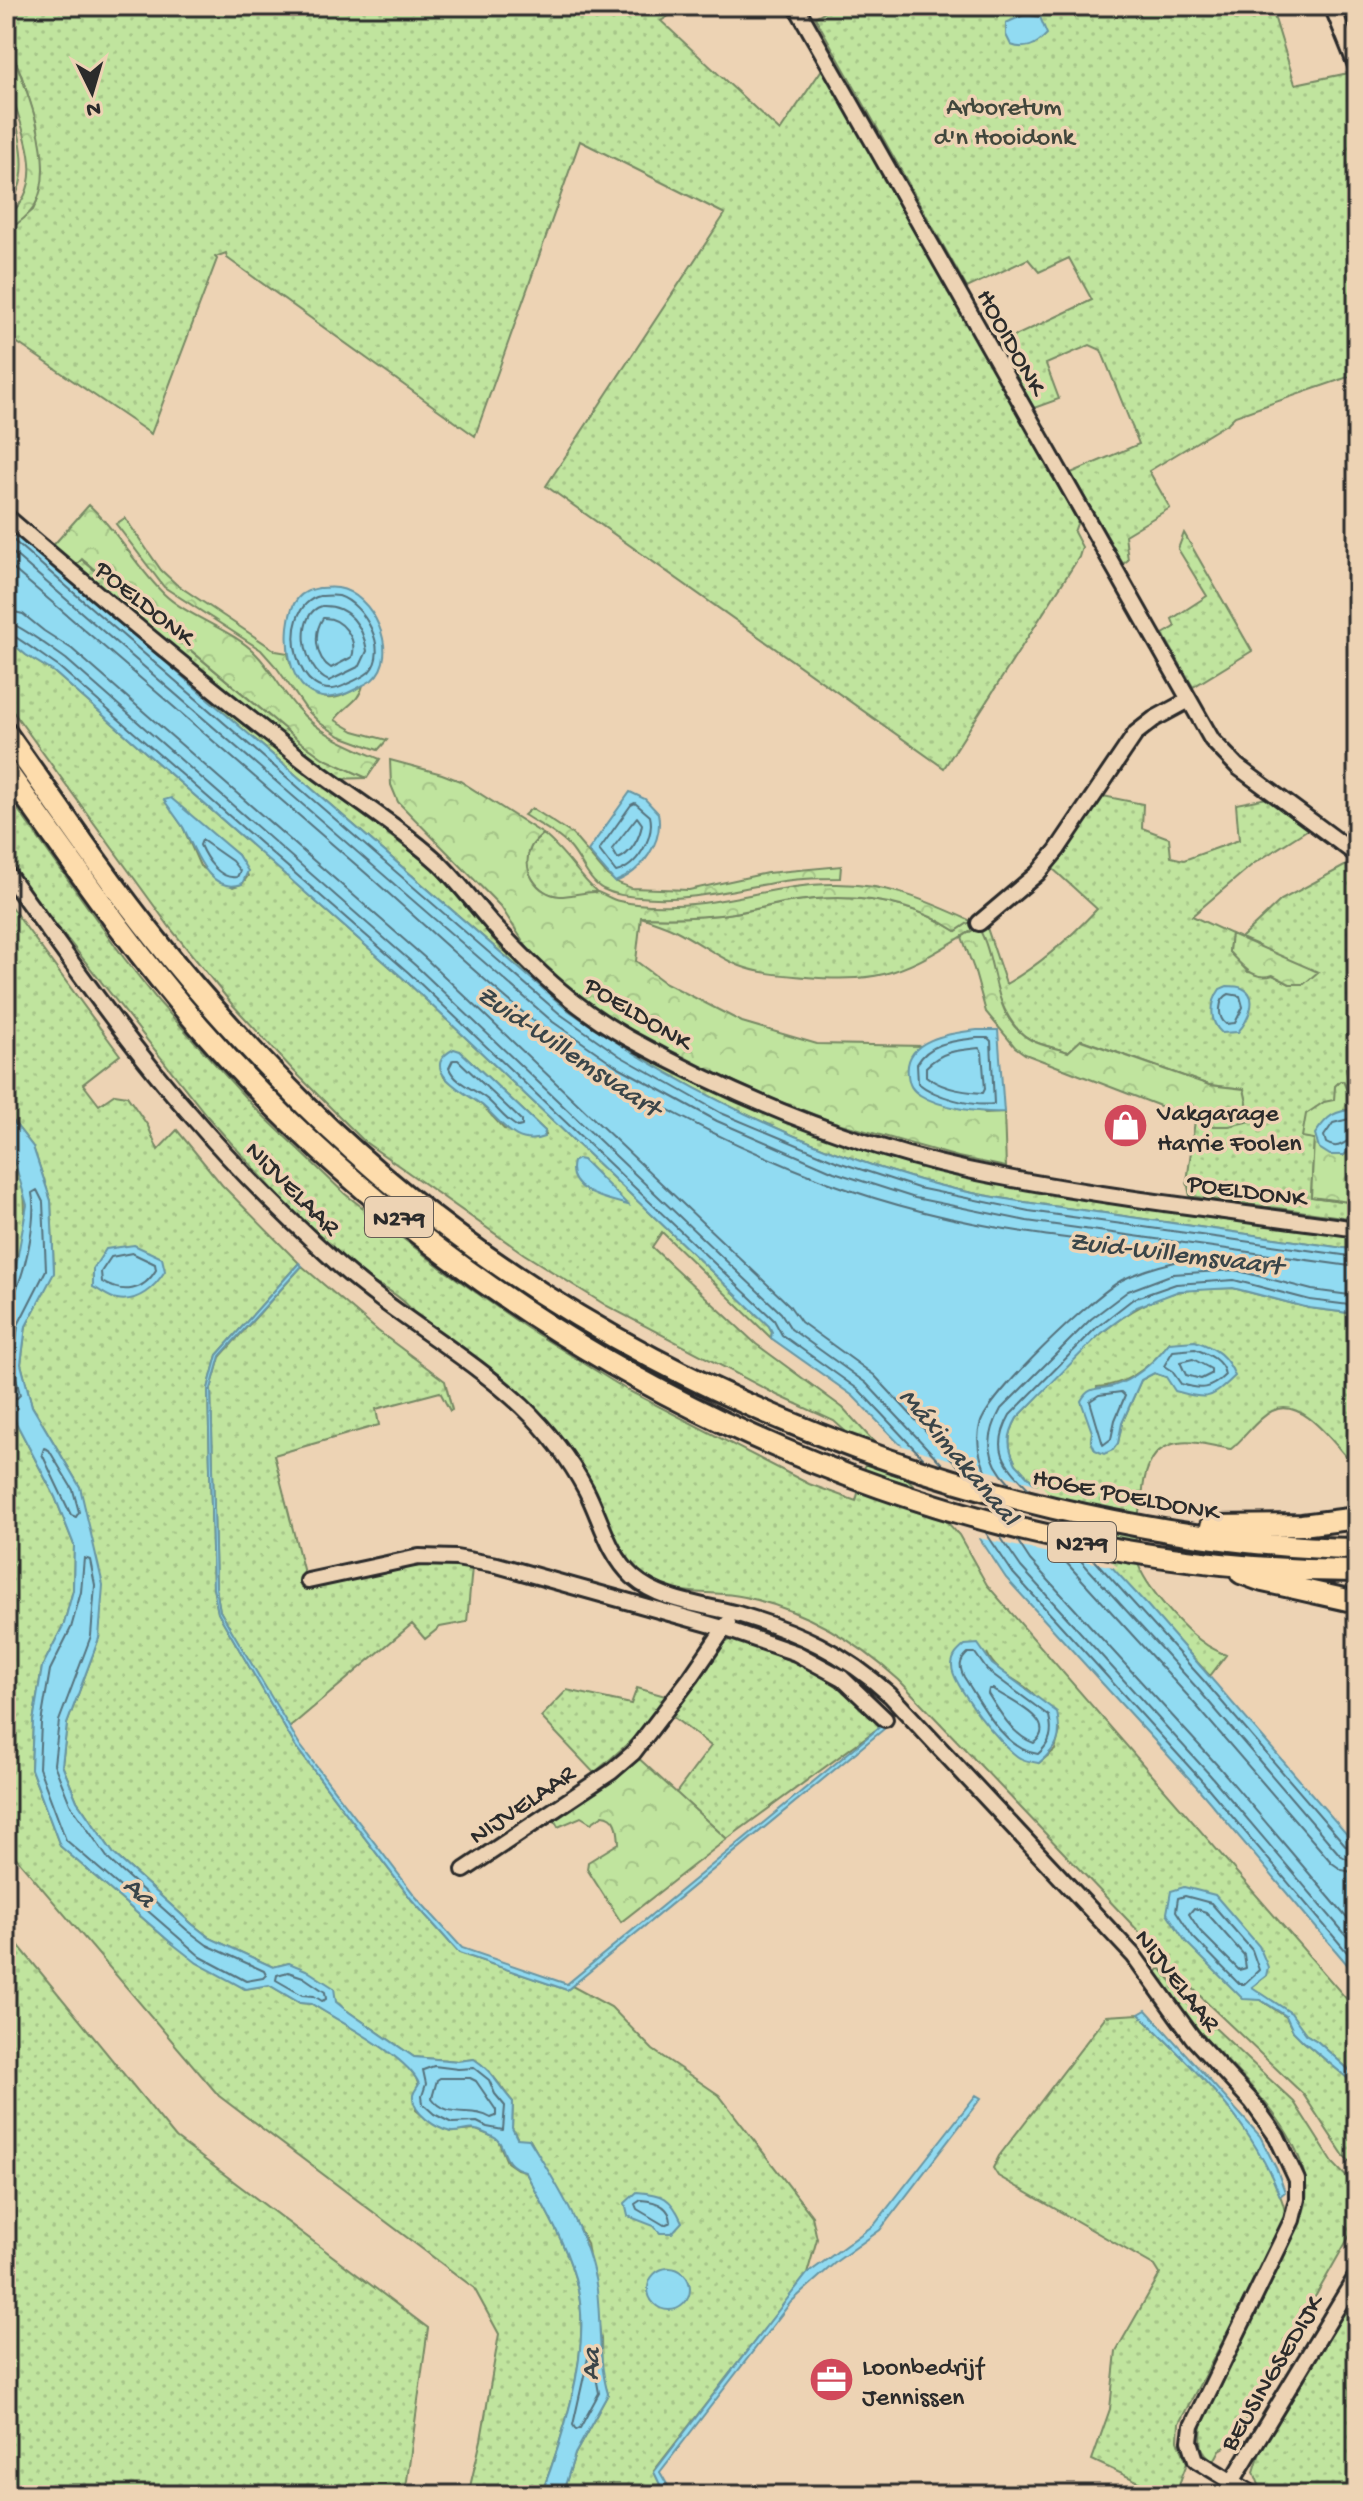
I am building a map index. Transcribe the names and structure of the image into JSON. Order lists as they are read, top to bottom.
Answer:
{
  "streets": {
    "highway": ["N279", "HOGE POELDONK"],
    "street": [
      "HOOIDONK",
      "POELDONK",
      "NIJVELAAR",
      "BEUSINGSEDIJK"
    ]
  },
  "crossings": [
    ["NIJVELAAR", "BEUSINGSEDIJK"],
    ["N279", "HOGE POELDONK"]
  ],
  "water": ["Zuid-Willemsvaart", "Máximakanaal", "Aa"],
  "parks": ["Arboretum d'n Hooidonk"],
  "places": {
    "shop": ["Vakgarage Harrie Foolen"],
    "office": ["Loonbedrijf Jennissen"]
  },
  "north": "bottom"
}
